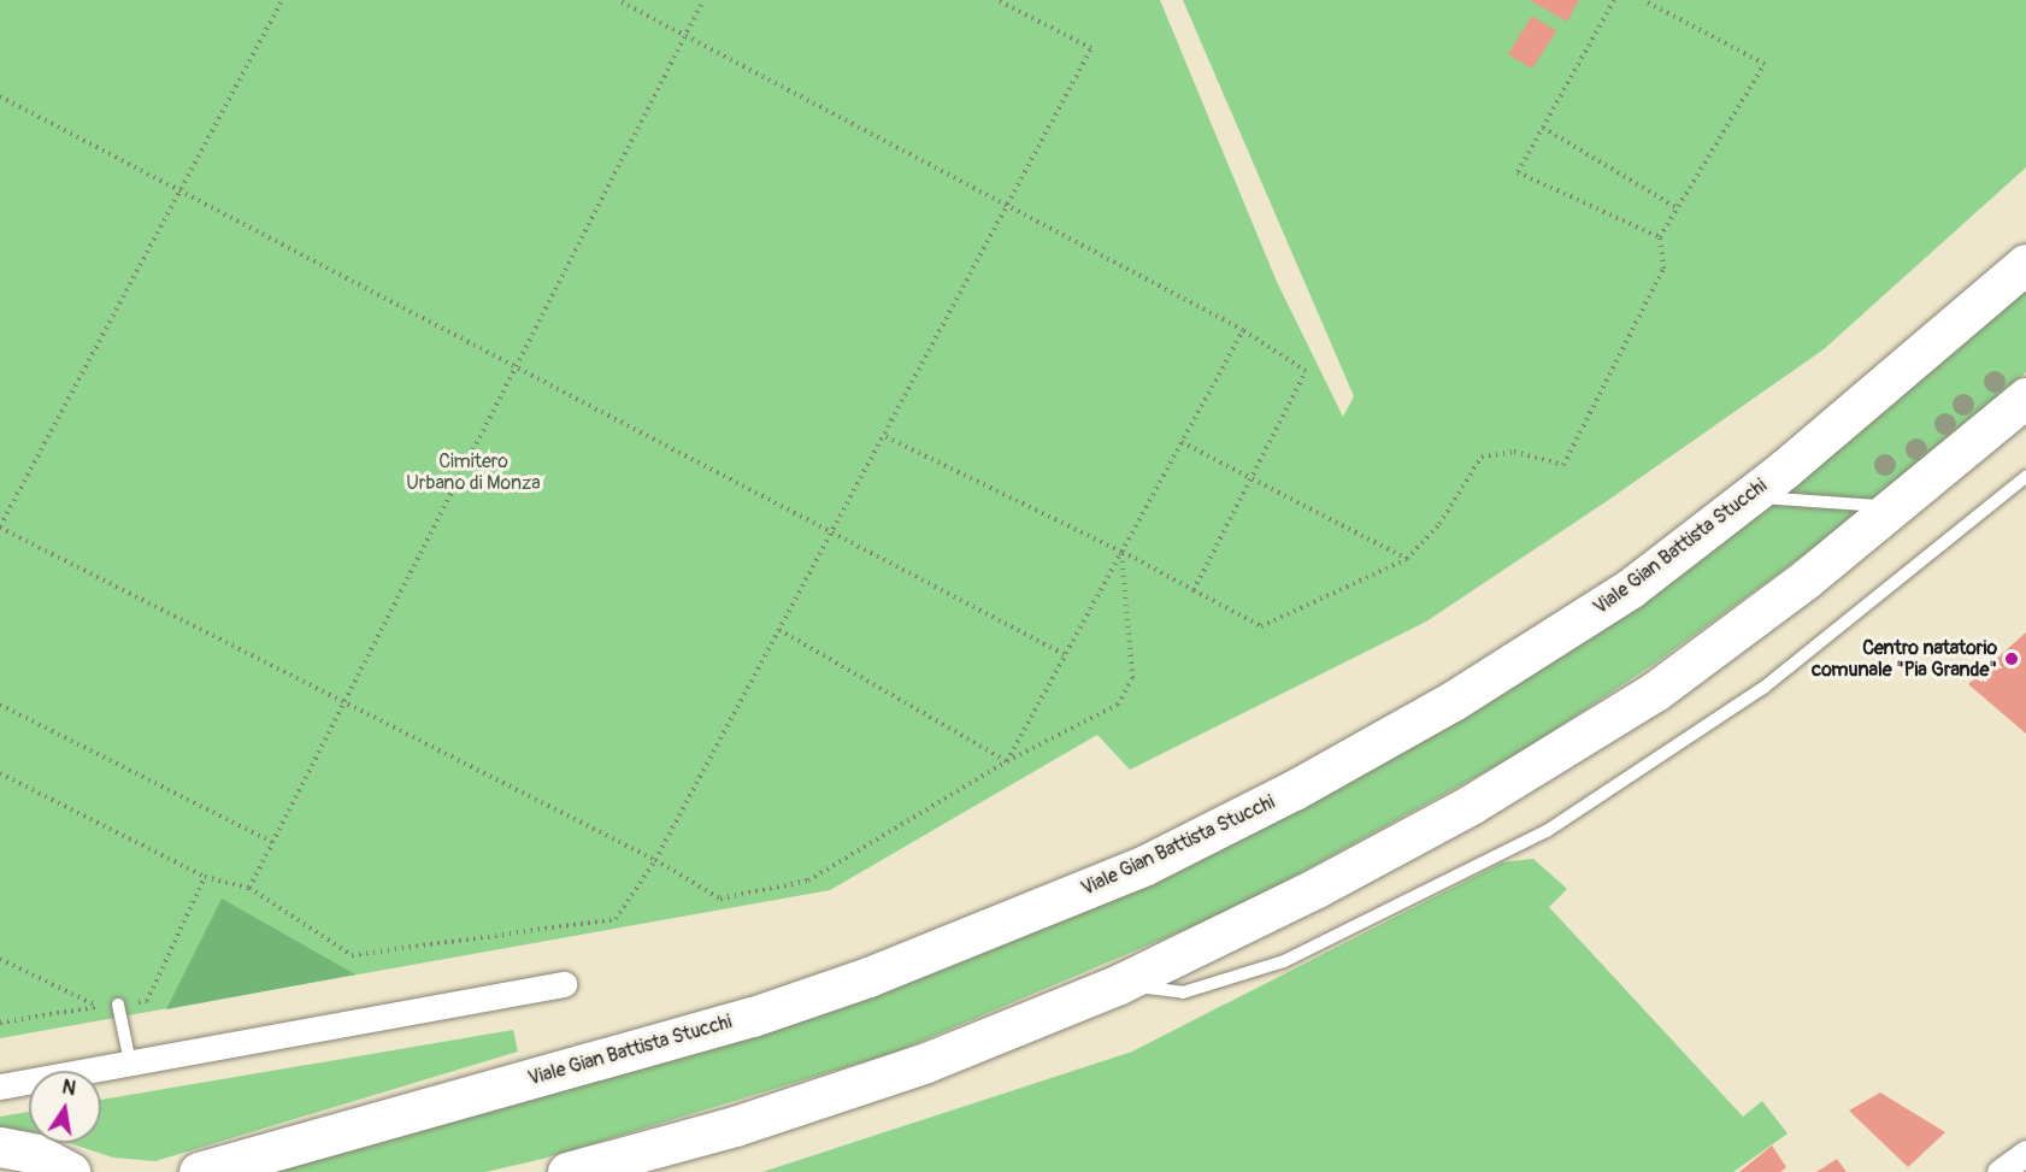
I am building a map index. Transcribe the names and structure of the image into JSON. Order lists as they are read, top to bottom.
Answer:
{
  "streets": {
    "main road": ["Viale Gian Battista Stucchi"]
  },
  "parks": ["Cimitero Urbano di Monza"],
  "places": ["Centro natatorio comunale \"Pia Grande\""],
  "north": "top"
}
